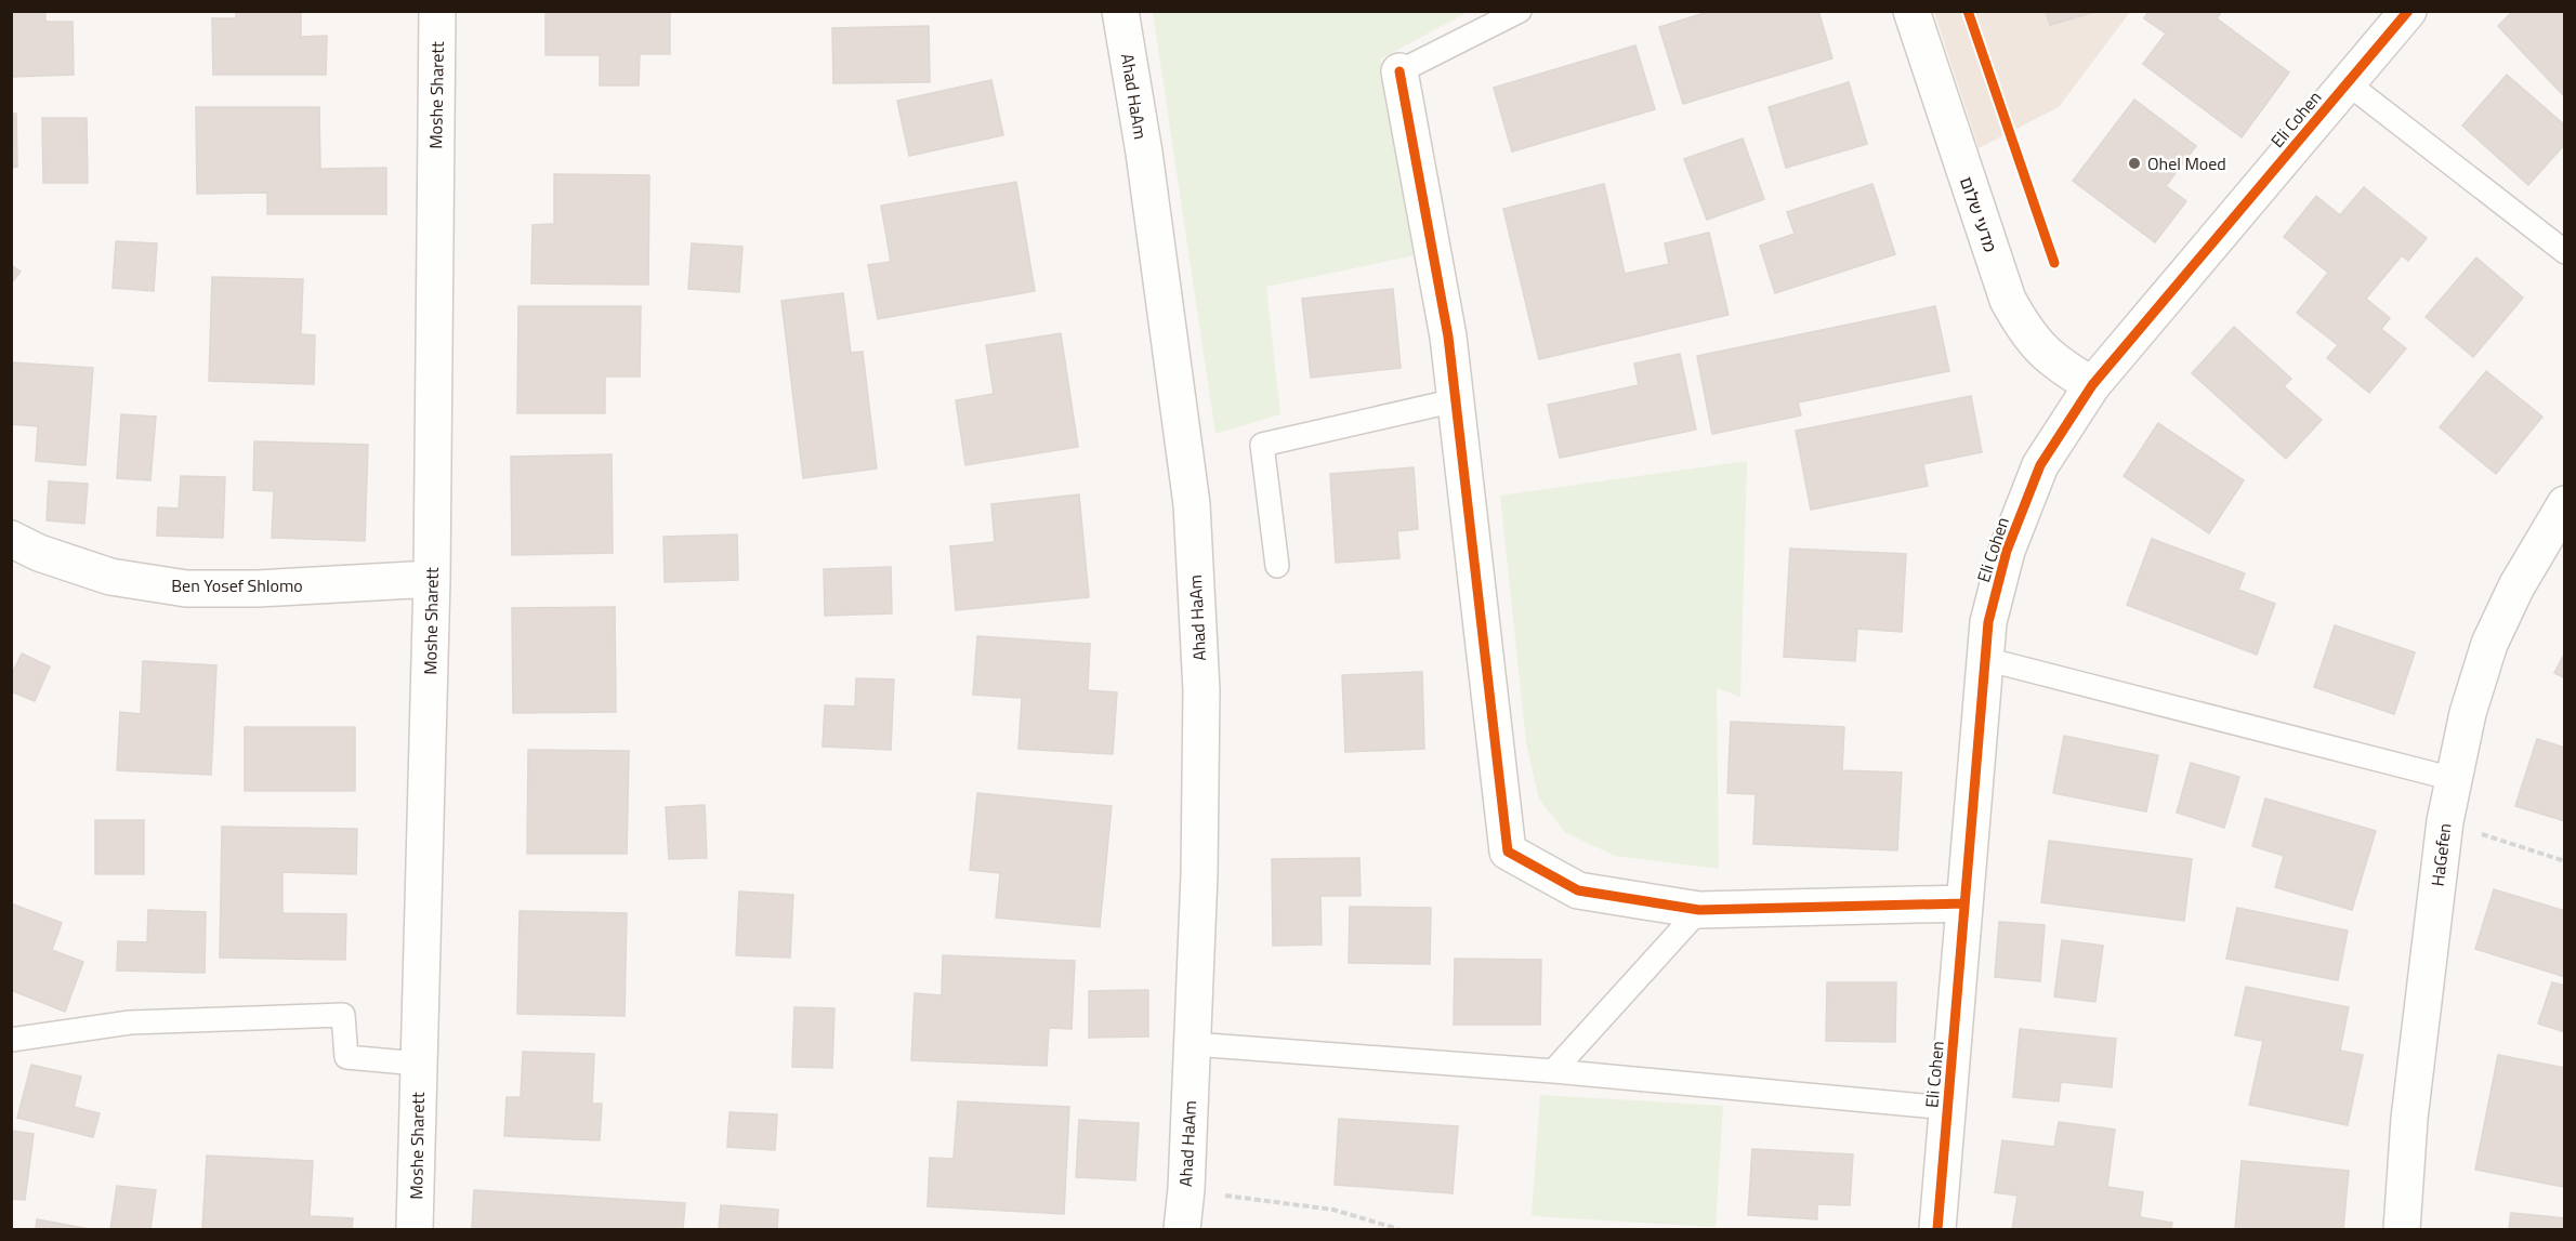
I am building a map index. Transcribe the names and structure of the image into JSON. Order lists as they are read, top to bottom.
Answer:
{
  "streets": {
    "street": [
      "Moshe Sharett",
      "Ahad HaAm",
      "Eli Cohen",
      "מדעי שלום",
      "Ben Yosef Shlomo",
      "HaGefen"
    ]
  },
  "crossings": [
    ["Moshe Sharett", "Ben Yosef Shlomo"],
    ["Eli Cohen", "מדעי שלום"]
  ],
  "places": ["Ohel Moed"]
}
